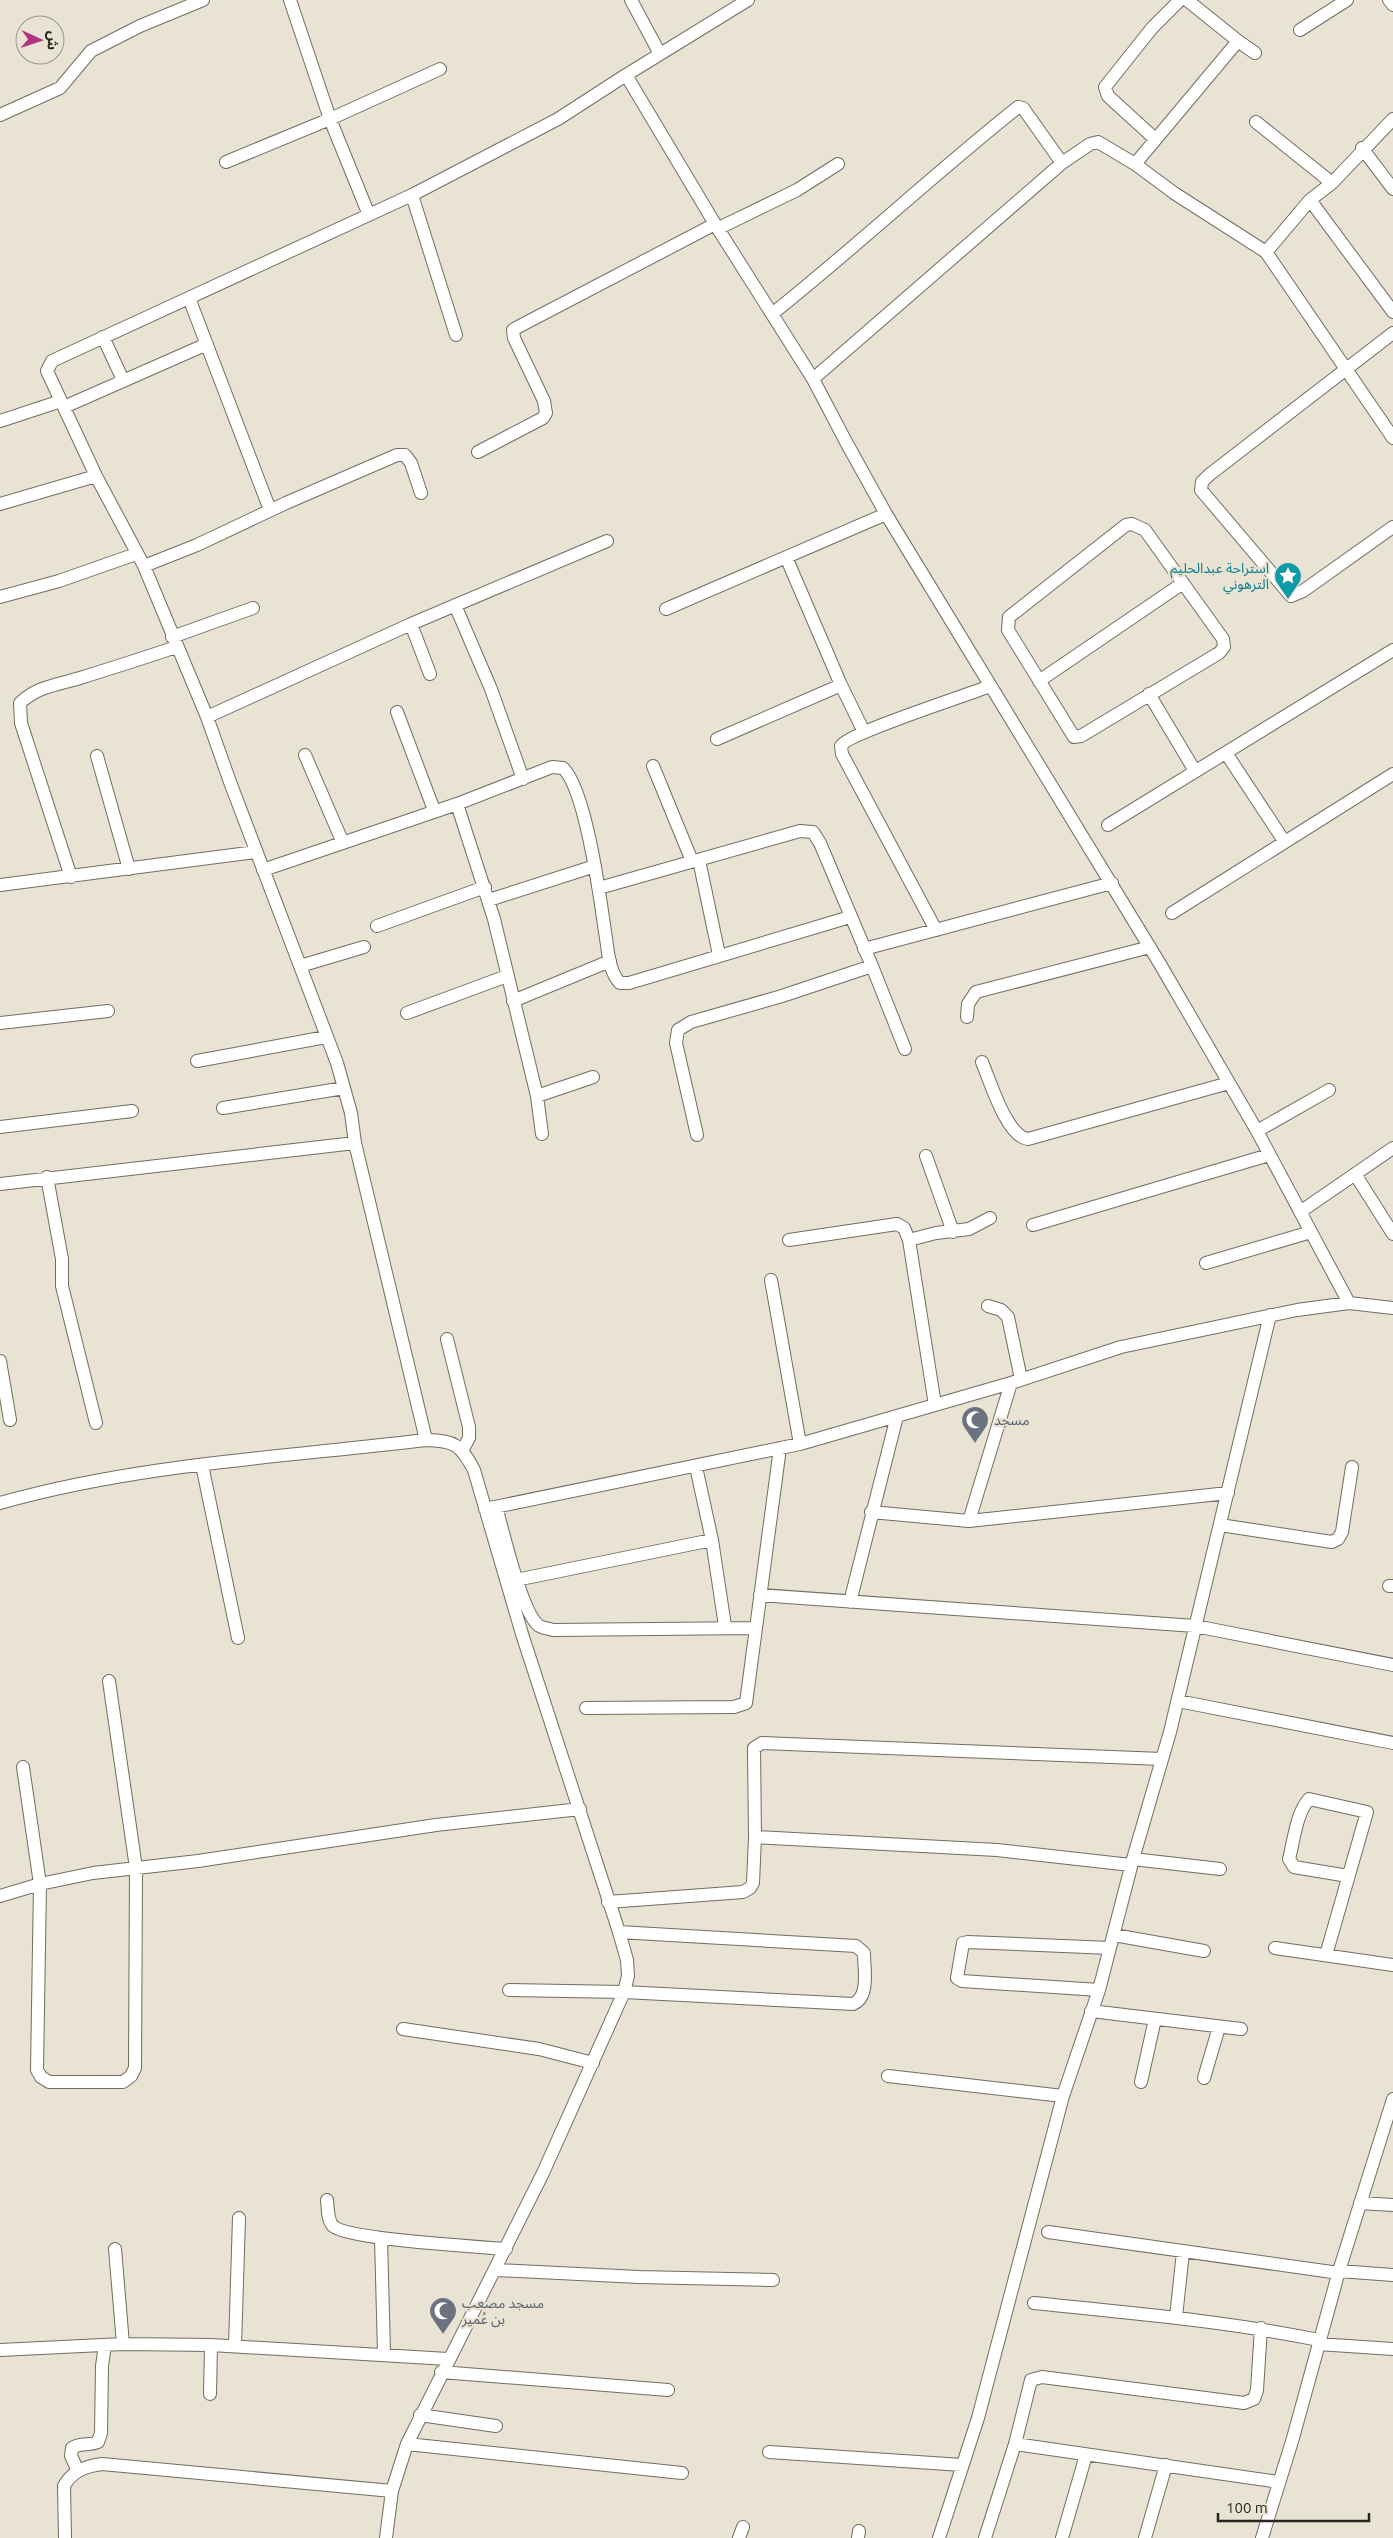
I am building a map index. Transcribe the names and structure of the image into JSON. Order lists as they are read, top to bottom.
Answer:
{
  "places": {
    "place": ["استراحة عبدالحليم الترهوني"],
    "mosque": ["مسجد", "مسجد مصعب بن عُمير"]
  },
  "scale_bar": "100 m",
  "north": "right"
}
